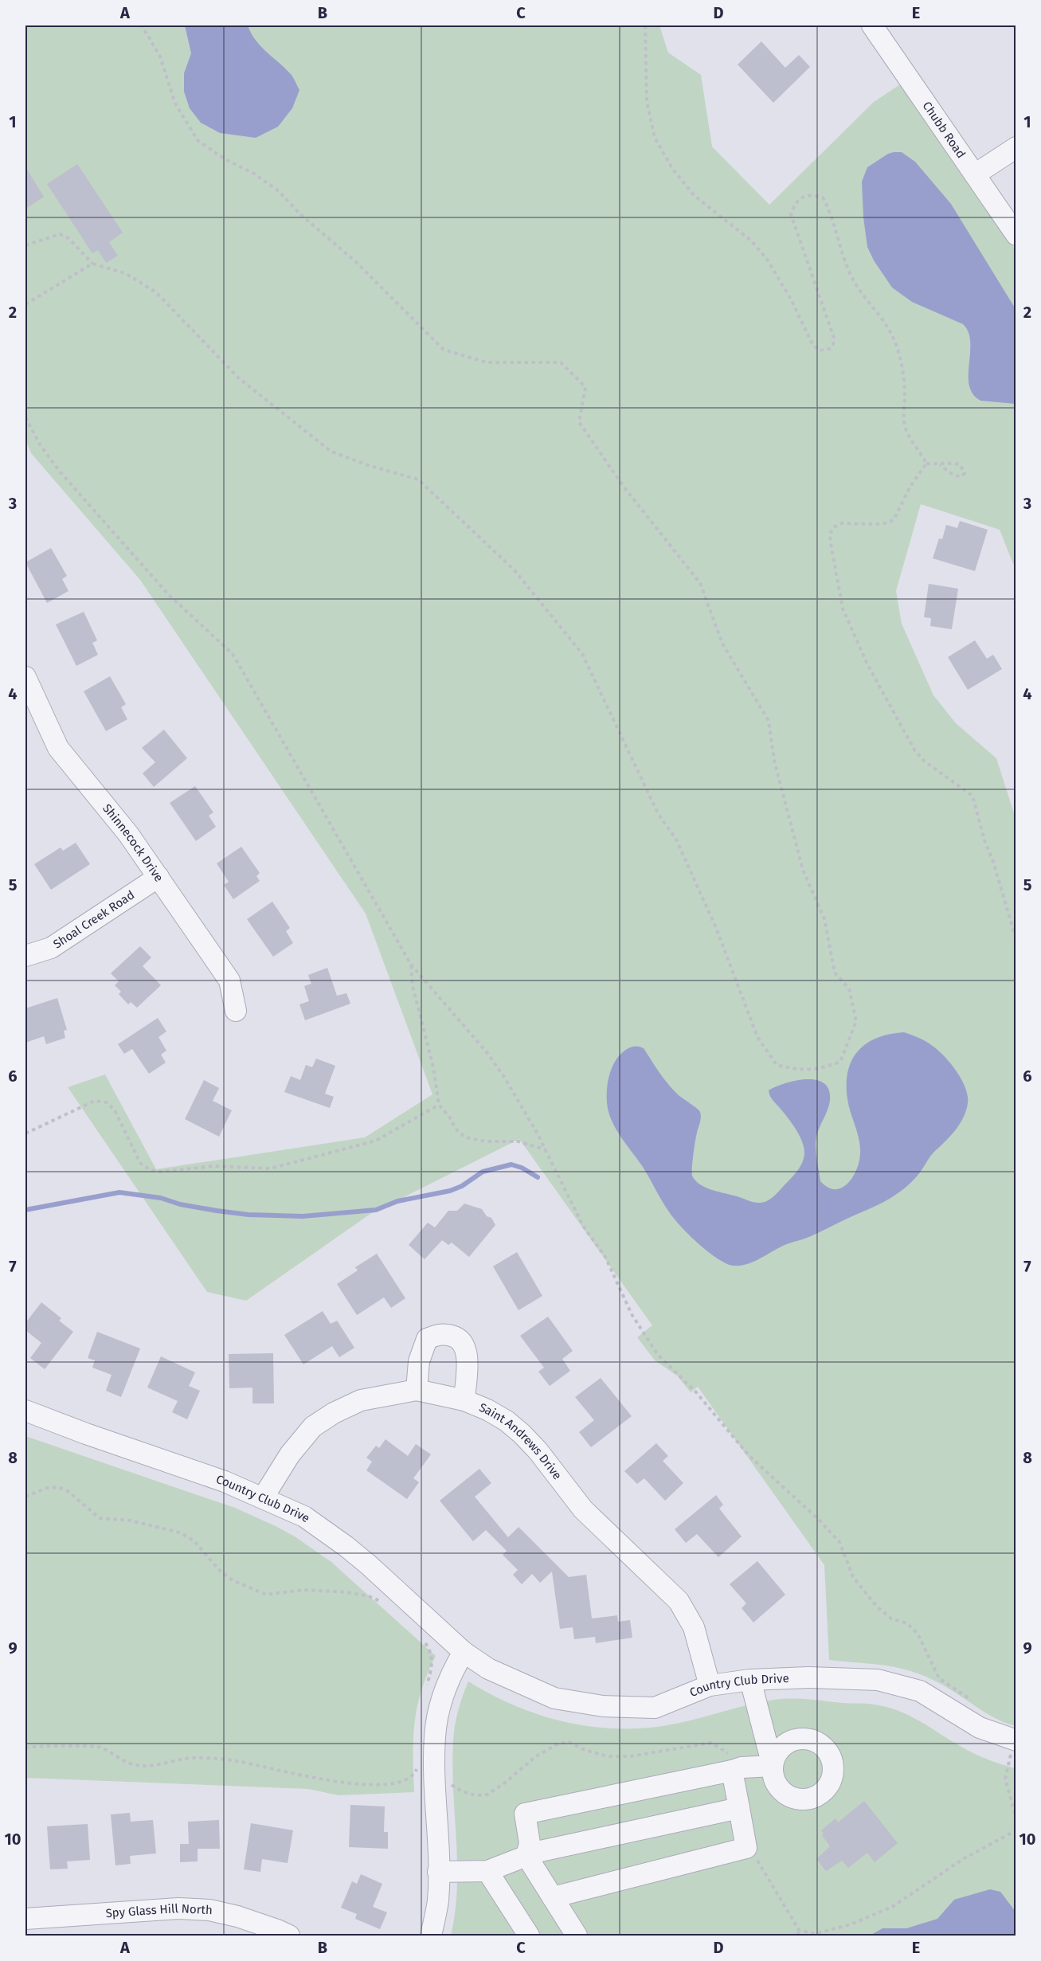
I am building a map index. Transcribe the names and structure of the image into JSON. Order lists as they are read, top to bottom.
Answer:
{
  "streets": {
    "street": [
      "Chubb Road",
      "Shinnecock Drive",
      "Shoal Creek Road",
      "Saint Andrews Drive",
      "Country Club Drive",
      "Spy Glass Hill North"
    ]
  },
  "crossings": [
    ["Shinnecock Drive", "Shoal Creek Road"],
    ["Saint Andrews Drive", "Country Club Drive"]
  ],
  "grid": {
    "columns": [
      "A",
      "B",
      "C",
      "D",
      "E"
    ],
    "rows": [
      "1",
      "2",
      "3",
      "4",
      "5",
      "6",
      "7",
      "8",
      "9",
      "10"
    ]
  }
}
